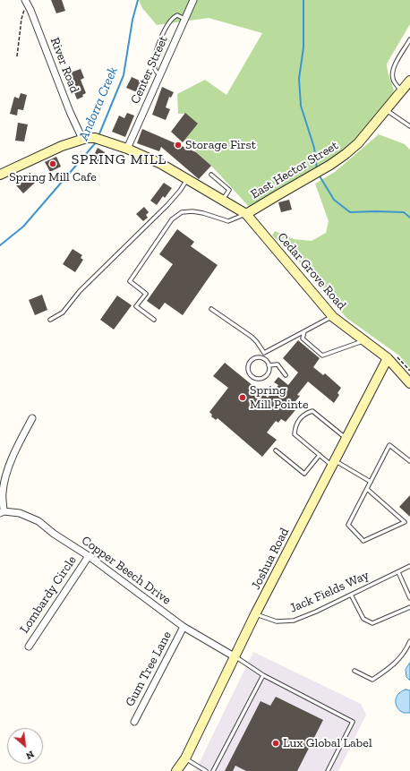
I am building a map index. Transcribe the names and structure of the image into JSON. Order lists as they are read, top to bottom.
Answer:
{
  "streets": {
    "main road": ["East Hector Street", "Cedar Grove Road", "Joshua Road"],
    "street": [
      "River Road",
      "Center Street",
      "Copper Beech Drive",
      "Lombardy Circle",
      "Gum Tree Lane"
    ],
    "lane": ["Jack Fields Way"]
  },
  "crossings": [
    ["River Road", "Cedar Grove Road"],
    ["Center Street", "Cedar Grove Road"],
    ["East Hector Street", "Cedar Grove Road"],
    ["Cedar Grove Road", "Joshua Road"],
    ["Joshua Road", "Copper Beech Drive"],
    ["Joshua Road", "Jack Fields Way"],
    ["Copper Beech Drive", "Lombardy Circle"],
    ["Copper Beech Drive", "Gum Tree Lane"]
  ],
  "districts": ["SPRING MILL"],
  "water": ["Andorra Creek"],
  "places": [
    "Storage First",
    "Spring Mill Cafe",
    "Spring Mill Pointe",
    "Lux Global Label"
  ],
  "north": "bottom right"
}
